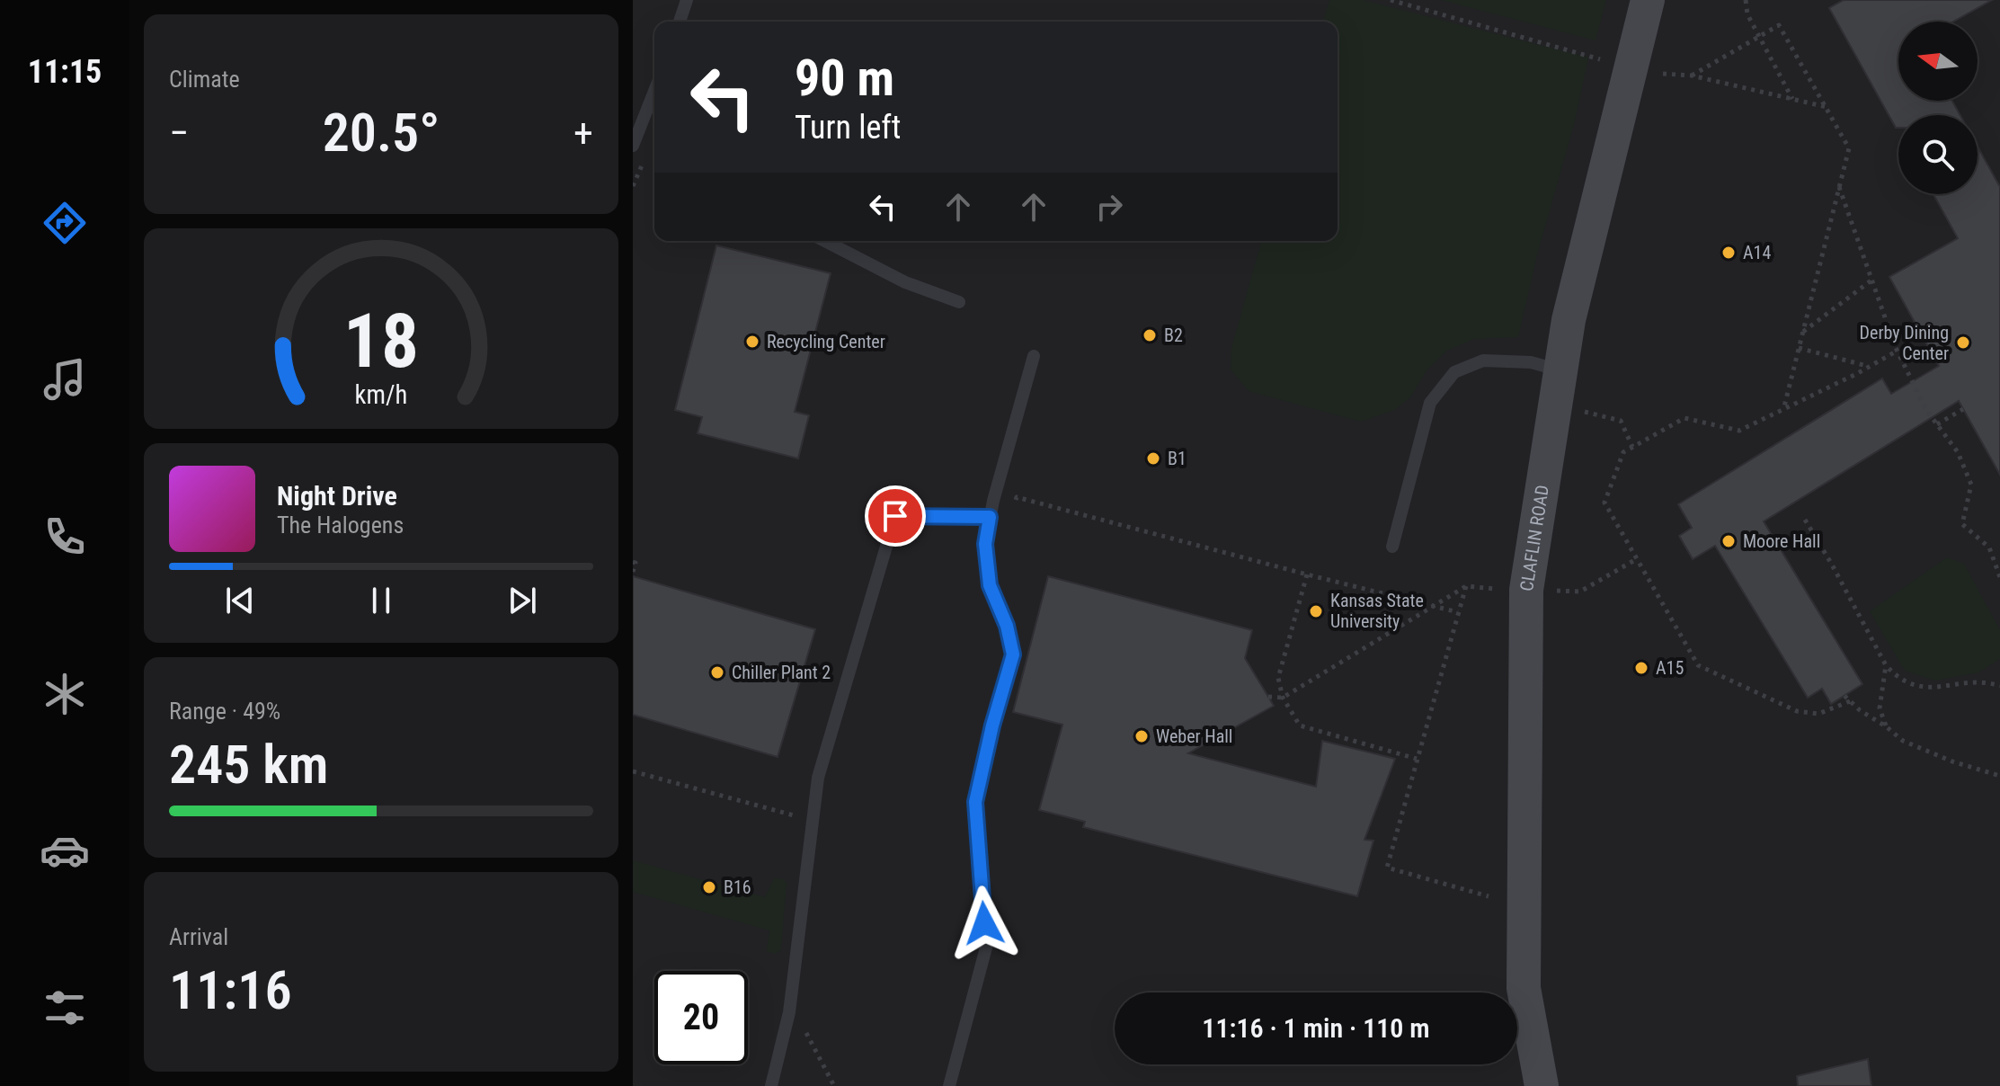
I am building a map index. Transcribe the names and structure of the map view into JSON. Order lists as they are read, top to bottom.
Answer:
{
  "streets": {
    "street": ["CLAFLIN ROAD"]
  },
  "places": [
    "A14",
    "B2",
    "Recycling Center",
    "Derby Dining Center",
    "B1",
    "Moore Hall",
    "Kansas State University",
    "A15",
    "Chiller Plant 2",
    "Weber Hall",
    "B16"
  ],
  "north": "left",
  "page": {
    "tabs": "11:15",
    "tile": [
      "Climate",
      ["Range · 49%", "245 km"],
      ["Arrival", "11:16"]
    ],
    "turn": ["90 m", "Turn left"],
    "heat": ["−", "20.5°", "+"],
    "song": ["Night Drive", "The Halogens"],
    "limit": "20",
    "trip": "11:16 · 1 min · 110 m",
    "gauge": ["18", "km/h"]
  }
}
